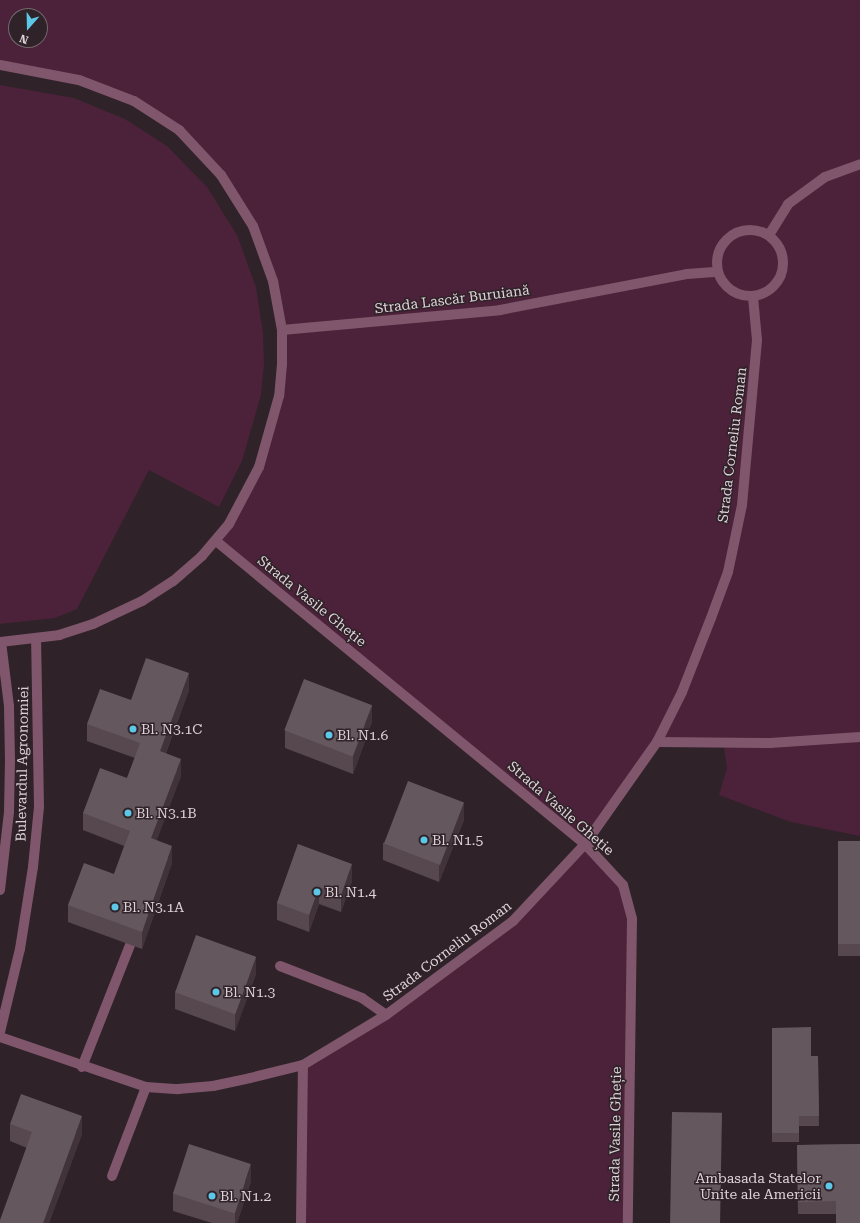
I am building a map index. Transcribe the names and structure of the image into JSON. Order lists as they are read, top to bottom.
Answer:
{
  "streets": {
    "street": [
      "Strada Lascăr Buruiană",
      "Strada Corneliu Roman",
      "Strada Vasile Gheție",
      "Bulevardul Agronomiei"
    ]
  },
  "crossings": [
    ["Strada Lascăr Buruiană", "Strada Corneliu Roman"],
    ["Strada Corneliu Roman", "Strada Vasile Gheție"]
  ],
  "places": [
    "Bl. N3.1C",
    "Bl. N1.6",
    "Bl. N3.1B",
    "Bl. N1.5",
    "Bl. N1.4",
    "Bl. N3.1A",
    "Bl. N1.3",
    "Ambasada Statelor Unite ale Americii",
    "Bl. N1.2"
  ],
  "north": "bottom"
}
